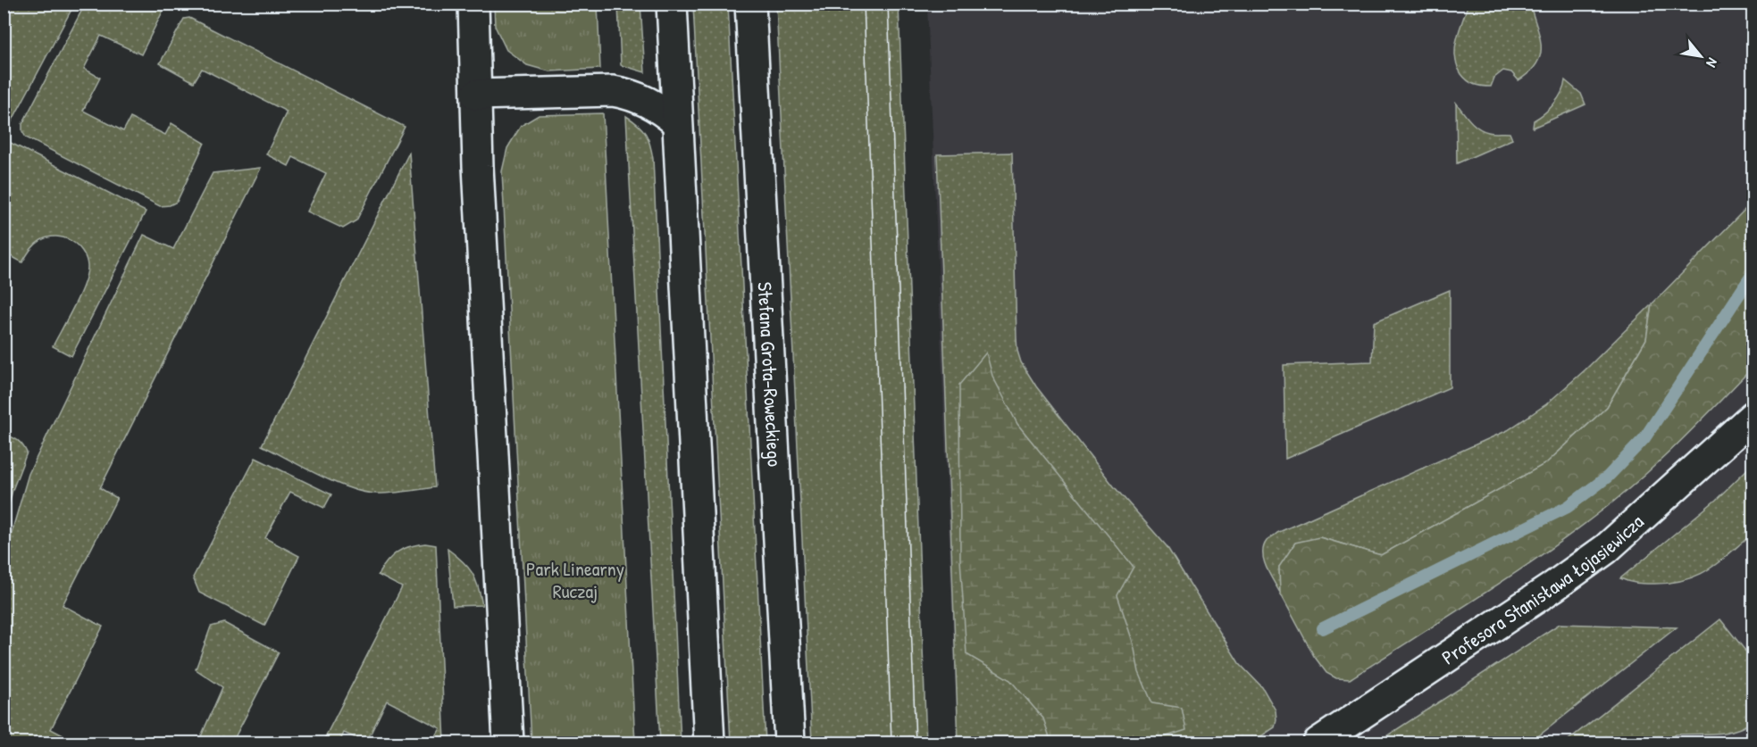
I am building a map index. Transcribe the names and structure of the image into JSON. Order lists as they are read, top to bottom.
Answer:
{
  "streets": {
    "street": ["Stefana Grota-Roweckiego", "Profesora Stanisława Łojasiewicza"]
  },
  "parks": ["Park Linearny Ruczaj"],
  "north": "bottom right"
}
